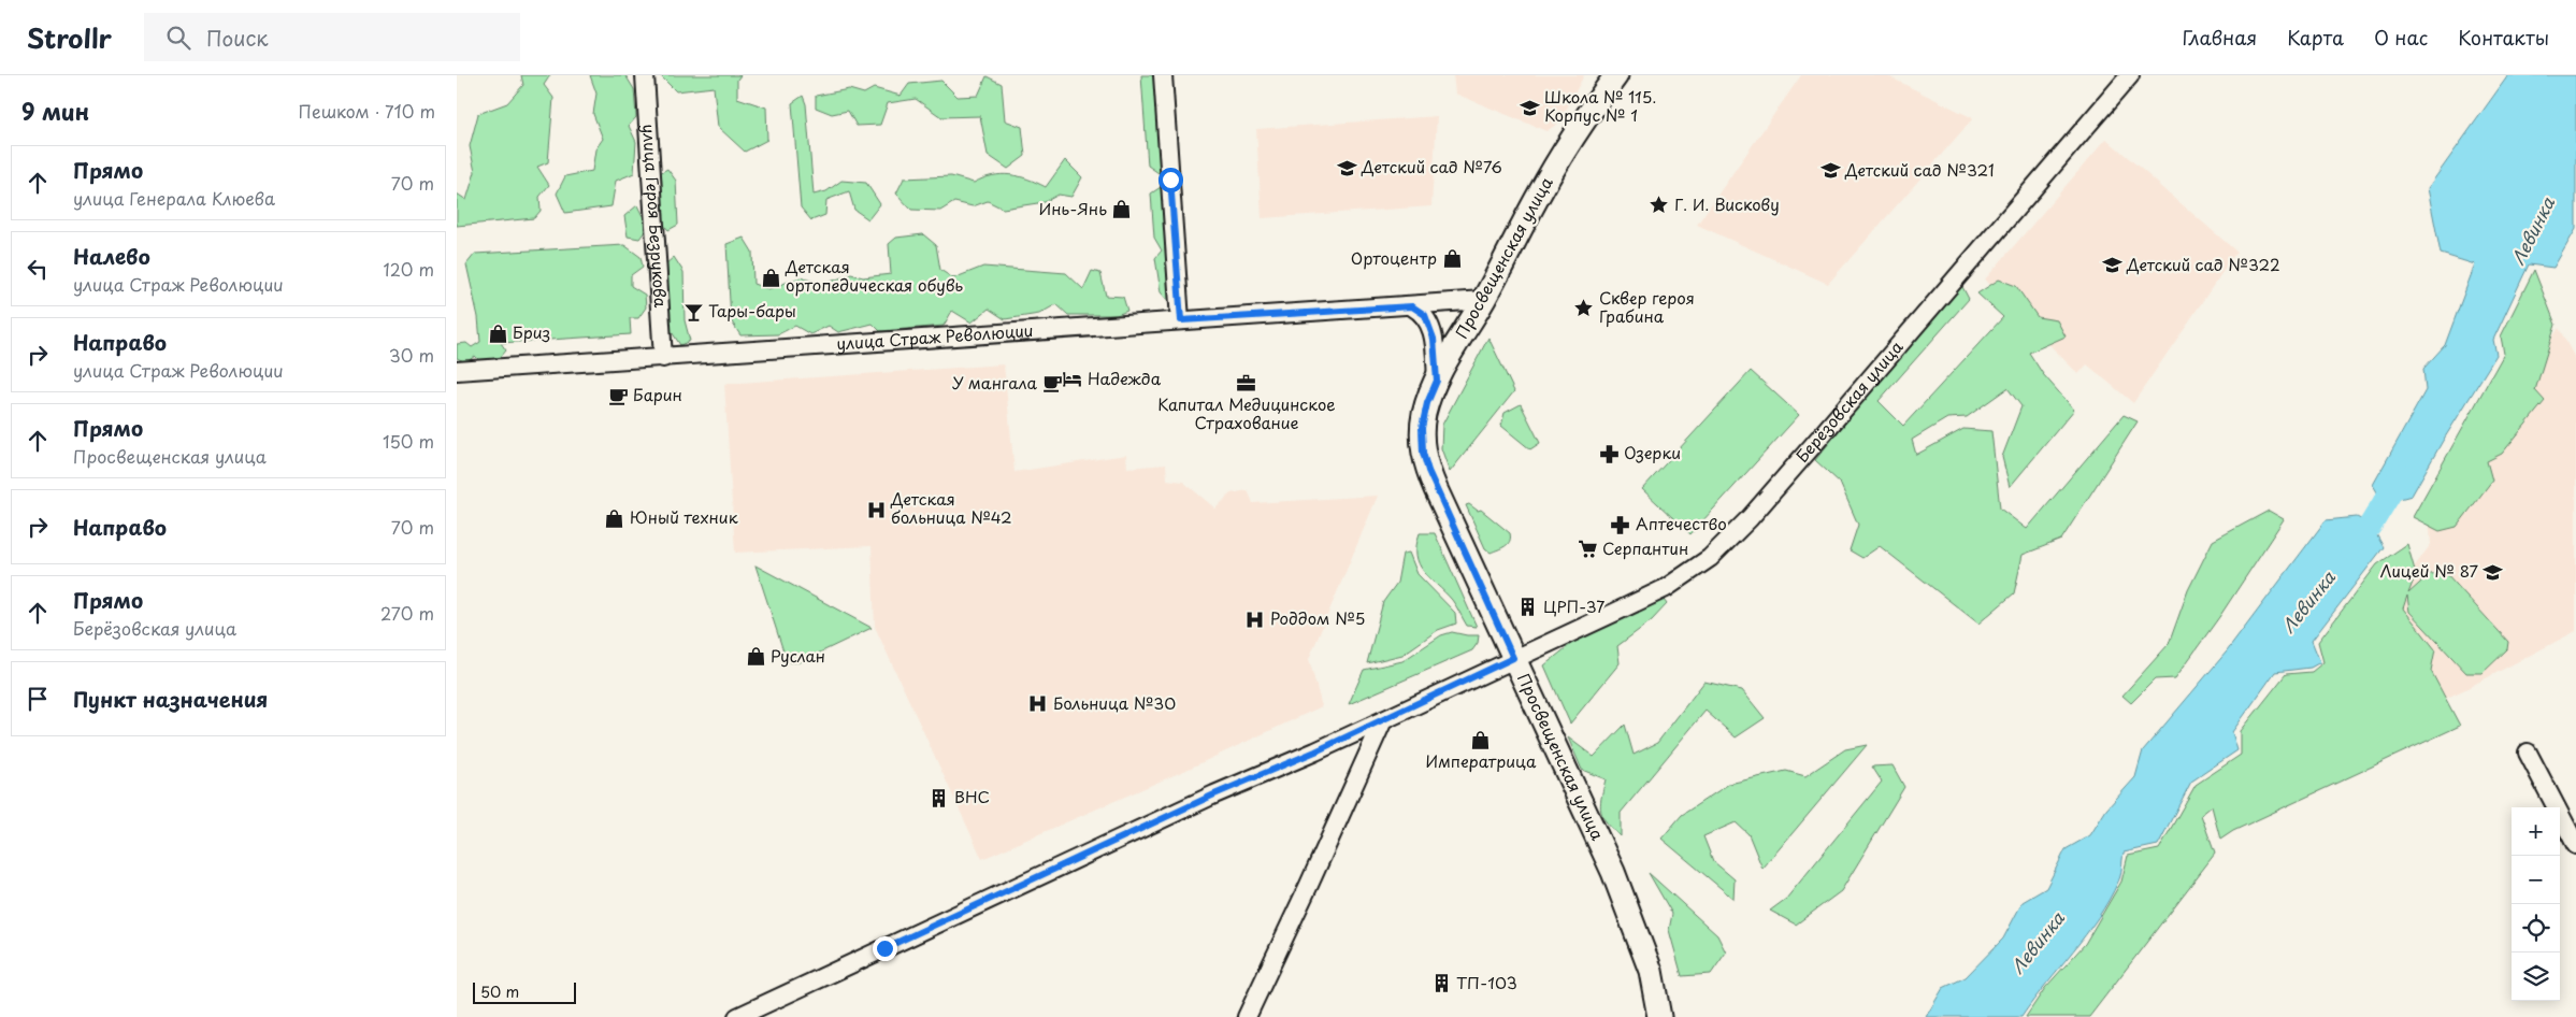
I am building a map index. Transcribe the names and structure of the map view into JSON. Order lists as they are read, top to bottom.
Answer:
{
  "streets": {
    "main road": ["Просвещенская улица"],
    "street": ["улица Героя Безрукова", "улица Страж Революции", "Берёзовская улица"]
  },
  "crossings": [
    ["улица Героя Безрукова", "улица Страж Революции"],
    ["Просвещенская улица", "улица Страж Революции"],
    ["Просвещенская улица", "Берёзовская улица"]
  ],
  "water": ["Левинка"],
  "places": {
    "school or university": [
      "Школа № 115. Корпус № 1",
      "Детский сад №76",
      "Детский сад №321",
      "Детский сад №322",
      "Лицей № 87"
    ],
    "place": ["Г. И. Вискову", "Сквер героя Грабина"],
    "shop": [
      "Инь-Янь",
      "Ортоцентр",
      "Детская ортопедическая обувь",
      "Бриз",
      "Юный техник",
      "Руслан",
      "Императрица"
    ],
    "bar": ["Тары-бары"],
    "hotel": ["Надежда"],
    "office": ["Капитал Медицинское Страхование"],
    "cafe": ["У мангала", "Барин"],
    "pharmacy": ["Озерки", "Аптечество"],
    "hospital": ["Детская больница №42", "Роддом №5", "Больница №30"],
    "supermarket": ["Серпантин"],
    "building": ["ЦРП-37", "ВНС", "ТП-103"]
  },
  "scale_bar": "50 m",
  "page": {
    "header": "Strollr",
    "search": "Поиск",
    "nav": [
      "Главная",
      "Карта",
      "О нас",
      "Контакты"
    ],
    "heading": ["9 мин", "Пешком · 710 m"],
    "list": [
      ["Прямо", "улица Генерала Клюева", "70 m"],
      ["Налево", "улица Страж Революции", "120 m"],
      ["Направо", "улица Страж Революции", "30 m"],
      ["Прямо", "Просвещенская улица", "150 m"],
      ["Направо", "70 m"],
      ["Прямо", "Берёзовская улица", "270 m"],
      "Пункт назначения"
    ],
    "map_buttons": ["+", "−"],
    "scale": "50 m"
  }
}
